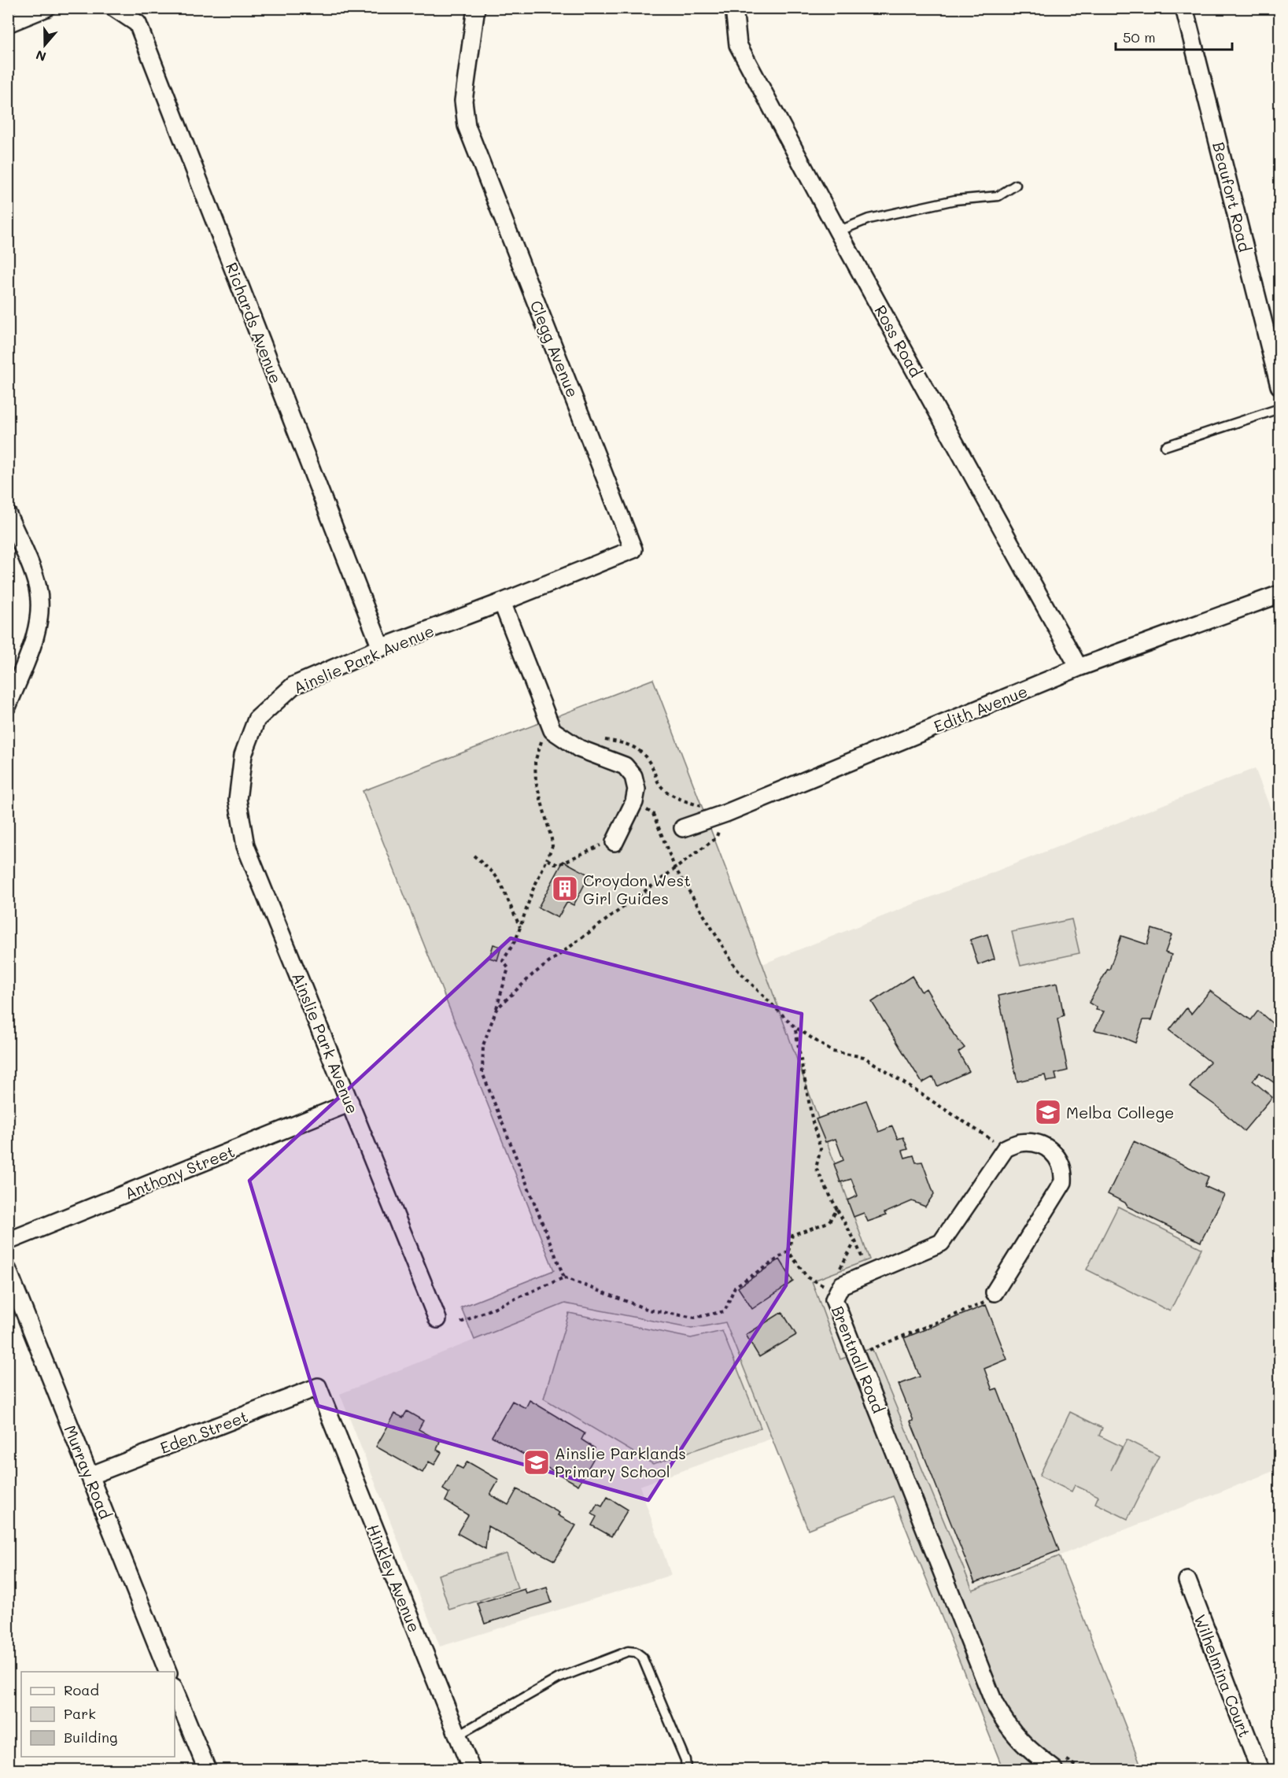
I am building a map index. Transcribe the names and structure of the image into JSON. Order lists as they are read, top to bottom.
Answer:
{
  "streets": {
    "street": [
      "Beaufort Road",
      "Richards Avenue",
      "Ross Road",
      "Clegg Avenue",
      "Ainslie Park Avenue",
      "Edith Avenue",
      "Anthony Street",
      "Brentnall Road",
      "Eden Street",
      "Murray Road",
      "Hinkley Avenue",
      "Wilhelmina Court"
    ]
  },
  "crossings": [
    ["Richards Avenue", "Ainslie Park Avenue"],
    ["Ross Road", "Edith Avenue"],
    ["Clegg Avenue", "Ainslie Park Avenue"],
    ["Ainslie Park Avenue", "Anthony Street"],
    ["Eden Street", "Murray Road"],
    ["Eden Street", "Hinkley Avenue"]
  ],
  "places": {
    "building": ["Croydon West Girl Guides"],
    "school or university": ["Melba College", "Ainslie Parklands Primary School"]
  },
  "legend": ["Road", "Park", "Building"],
  "scale_bar": "50 m",
  "north": "bottom"
}
